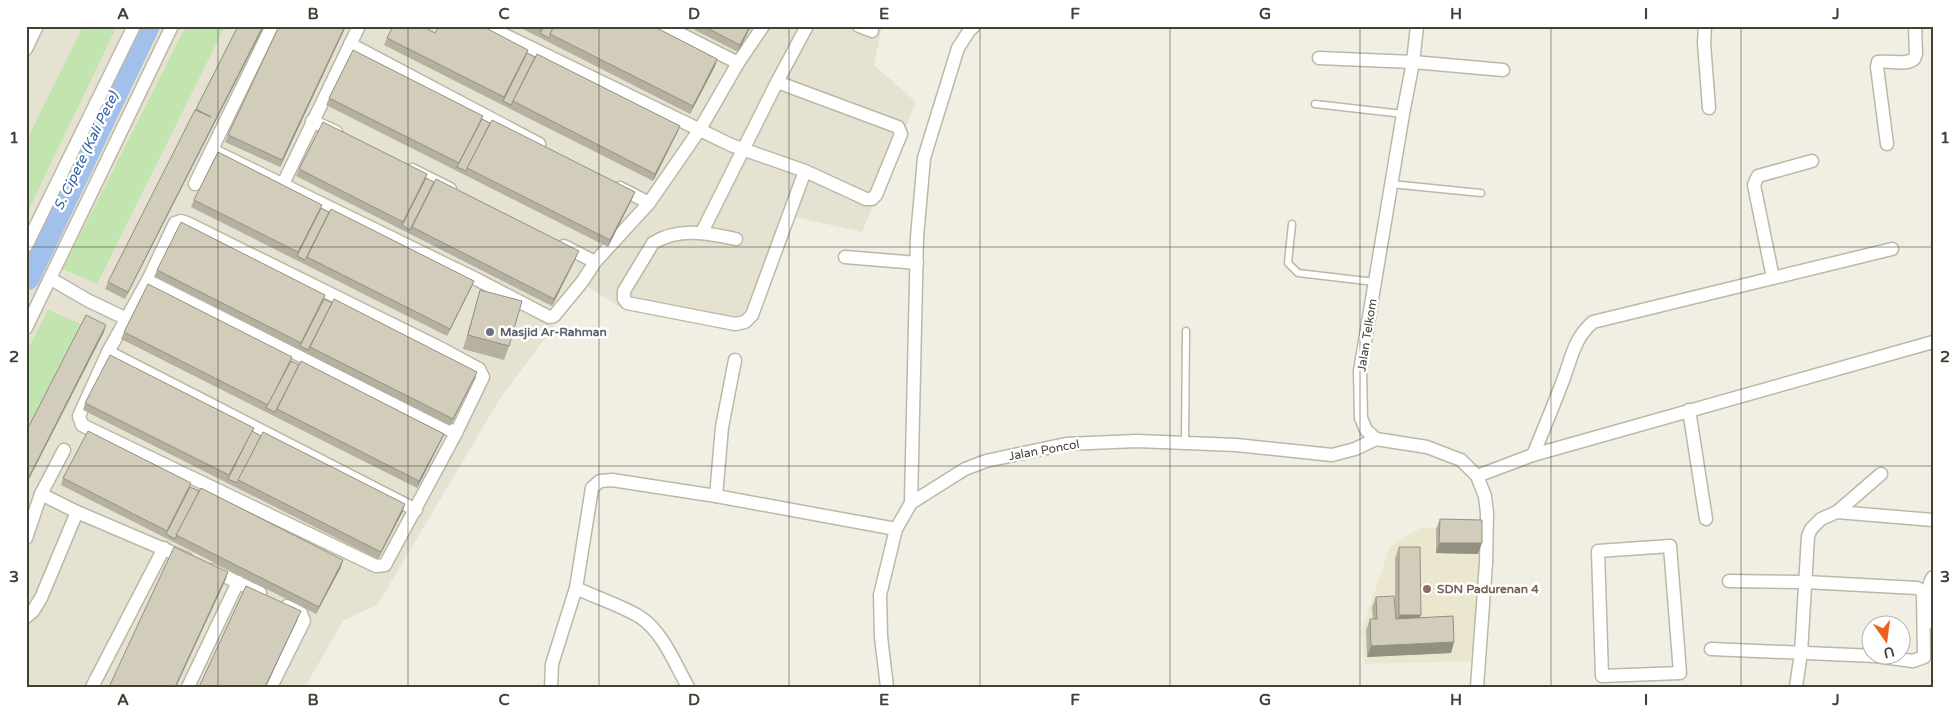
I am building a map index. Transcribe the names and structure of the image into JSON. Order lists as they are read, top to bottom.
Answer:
{
  "streets": {
    "street": ["Jalan Telkom", "Jalan Poncol"]
  },
  "crossings": [
    ["Jalan Telkom", "Jalan Poncol"]
  ],
  "water": ["S. Cipete (Kali Pete)"],
  "places": ["Masjid Ar-Rahman", "SDN Padurenan 4"],
  "north": "bottom",
  "grid": {
    "columns": [
      "A",
      "B",
      "C",
      "D",
      "E",
      "F",
      "G",
      "H",
      "I",
      "J"
    ],
    "rows": ["1", "2", "3"]
  }
}
